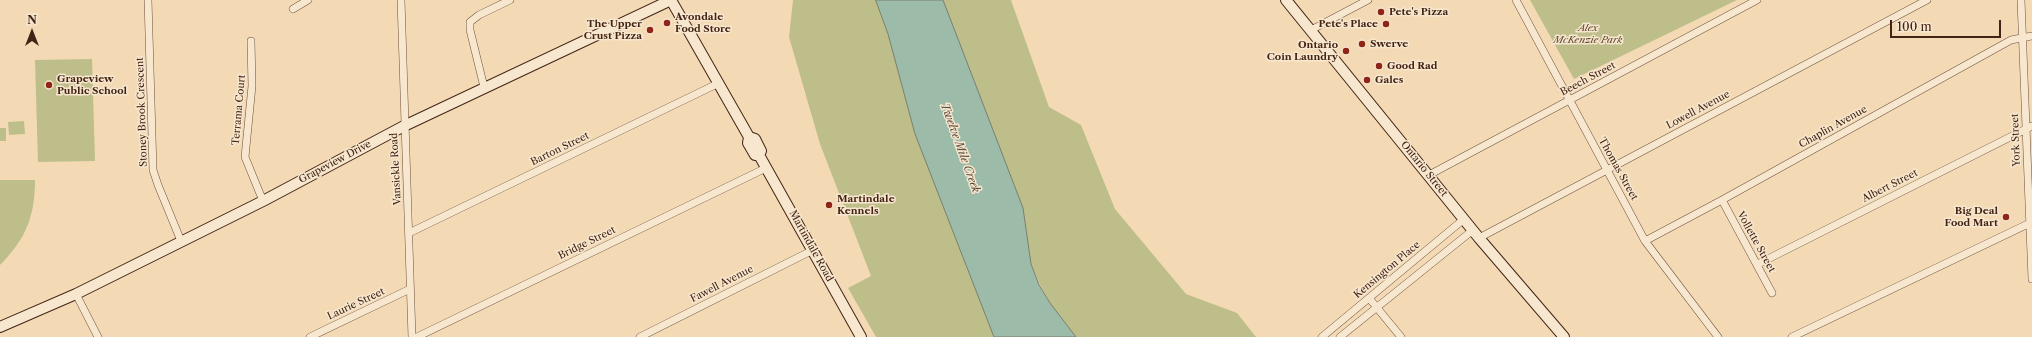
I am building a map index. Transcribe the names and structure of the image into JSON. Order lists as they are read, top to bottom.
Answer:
{
  "streets": {
    "main road": ["Grapeview Drive", "Ontario Street", "Martindale Road"],
    "street": [
      "Beech Street",
      "Terrama Court",
      "Lowell Avenue",
      "Stoney Brook Crescent",
      "Chaplin Avenue",
      "York Street",
      "Barton Street",
      "Vansickle Road",
      "Thomas Street",
      "Albert Street",
      "Vollette Street",
      "Bridge Street",
      "Kensington Place",
      "Fawell Avenue",
      "Laurie Street"
    ]
  },
  "crossings": [
    ["Beech Street", "Ontario Street"],
    ["Beech Street", "Thomas Street"],
    ["Terrama Court", "Grapeview Drive"],
    ["Lowell Avenue", "Ontario Street"],
    ["Lowell Avenue", "Thomas Street"],
    ["Stoney Brook Crescent", "Grapeview Drive"],
    ["Chaplin Avenue", "York Street"],
    ["Chaplin Avenue", "Thomas Street"],
    ["Chaplin Avenue", "Vollette Street"],
    ["York Street", "Albert Street"],
    ["Barton Street", "Vansickle Road"],
    ["Barton Street", "Martindale Road"],
    ["Grapeview Drive", "Vansickle Road"],
    ["Grapeview Drive", "Martindale Road"],
    ["Vansickle Road", "Laurie Street"],
    ["Ontario Street", "Kensington Place"],
    ["Albert Street", "Vollette Street"],
    ["Bridge Street", "Martindale Road"],
    ["Martindale Road", "Fawell Avenue"]
  ],
  "water": ["Twelve Mile Creek"],
  "parks": ["Alex McKenzie Park"],
  "places": [
    "Pete's Pizza",
    "Avondale Food Store",
    "Pete's Place",
    "The Upper Crust Pizza",
    "Swerve",
    "Ontario Coin Laundry",
    "Good Rad",
    "Gales",
    "Grapeview Public School",
    "Martindale Kennels",
    "Big Deal Food Mart"
  ],
  "scale_bar": "100 m",
  "north": "top"
}
